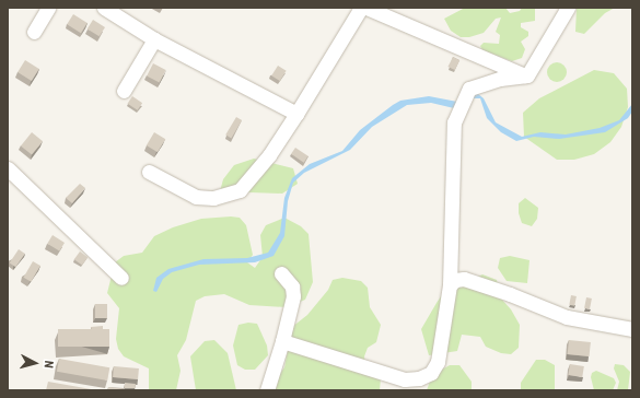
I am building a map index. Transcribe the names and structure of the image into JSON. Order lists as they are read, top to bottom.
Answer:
{
  "north": "right"
}
